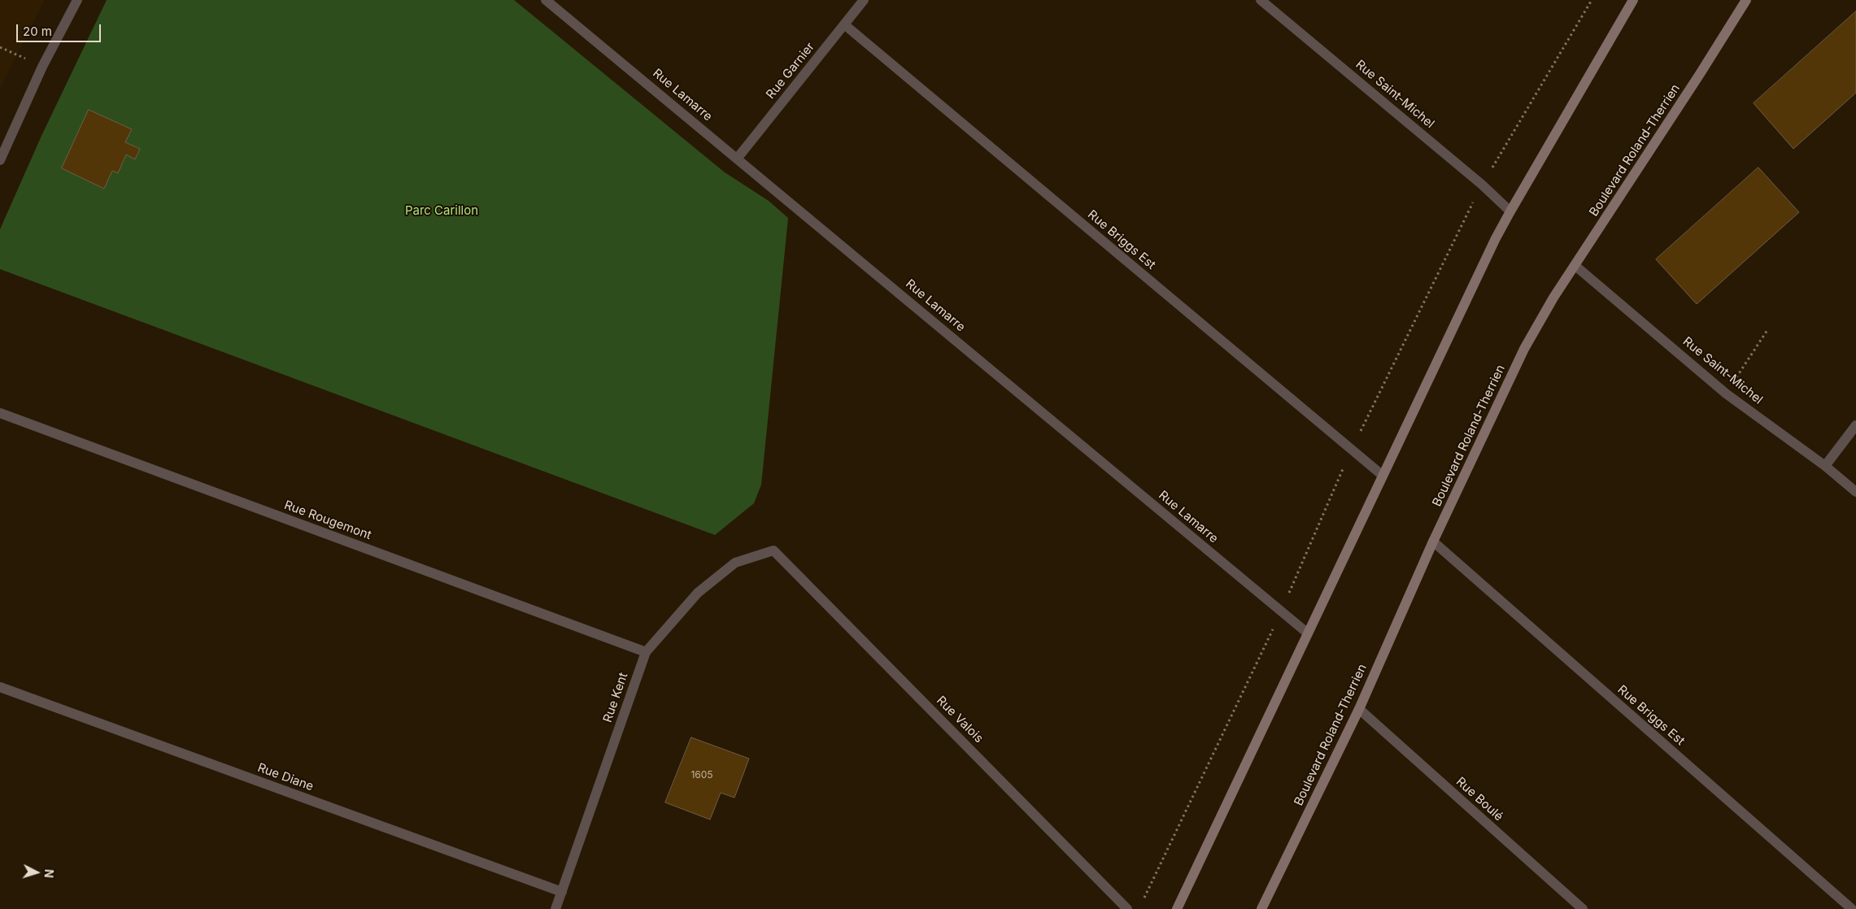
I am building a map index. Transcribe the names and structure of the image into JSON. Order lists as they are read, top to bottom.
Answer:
{
  "streets": {
    "main road": ["Boulevard Roland-Therrien"],
    "street": [
      "Rue Garnier",
      "Rue Saint-Michel",
      "Rue Lamarre",
      "Rue Briggs Est",
      "Rue Rougemont",
      "Rue Kent",
      "Rue Valois",
      "Rue Diane",
      "Rue Boulé"
    ]
  },
  "crossings": [
    ["Rue Garnier", "Rue Lamarre"],
    ["Rue Garnier", "Rue Briggs Est"],
    ["Rue Saint-Michel", "Boulevard Roland-Therrien"],
    ["Boulevard Roland-Therrien", "Rue Briggs Est"],
    ["Boulevard Roland-Therrien", "Rue Boulé"],
    ["Rue Rougemont", "Rue Kent"],
    ["Rue Kent", "Rue Valois"],
    ["Rue Kent", "Rue Diane"]
  ],
  "parks": ["Parc Carillon"],
  "house_numbers": ["1605"],
  "scale_bar": "20 m",
  "north": "right"
}
